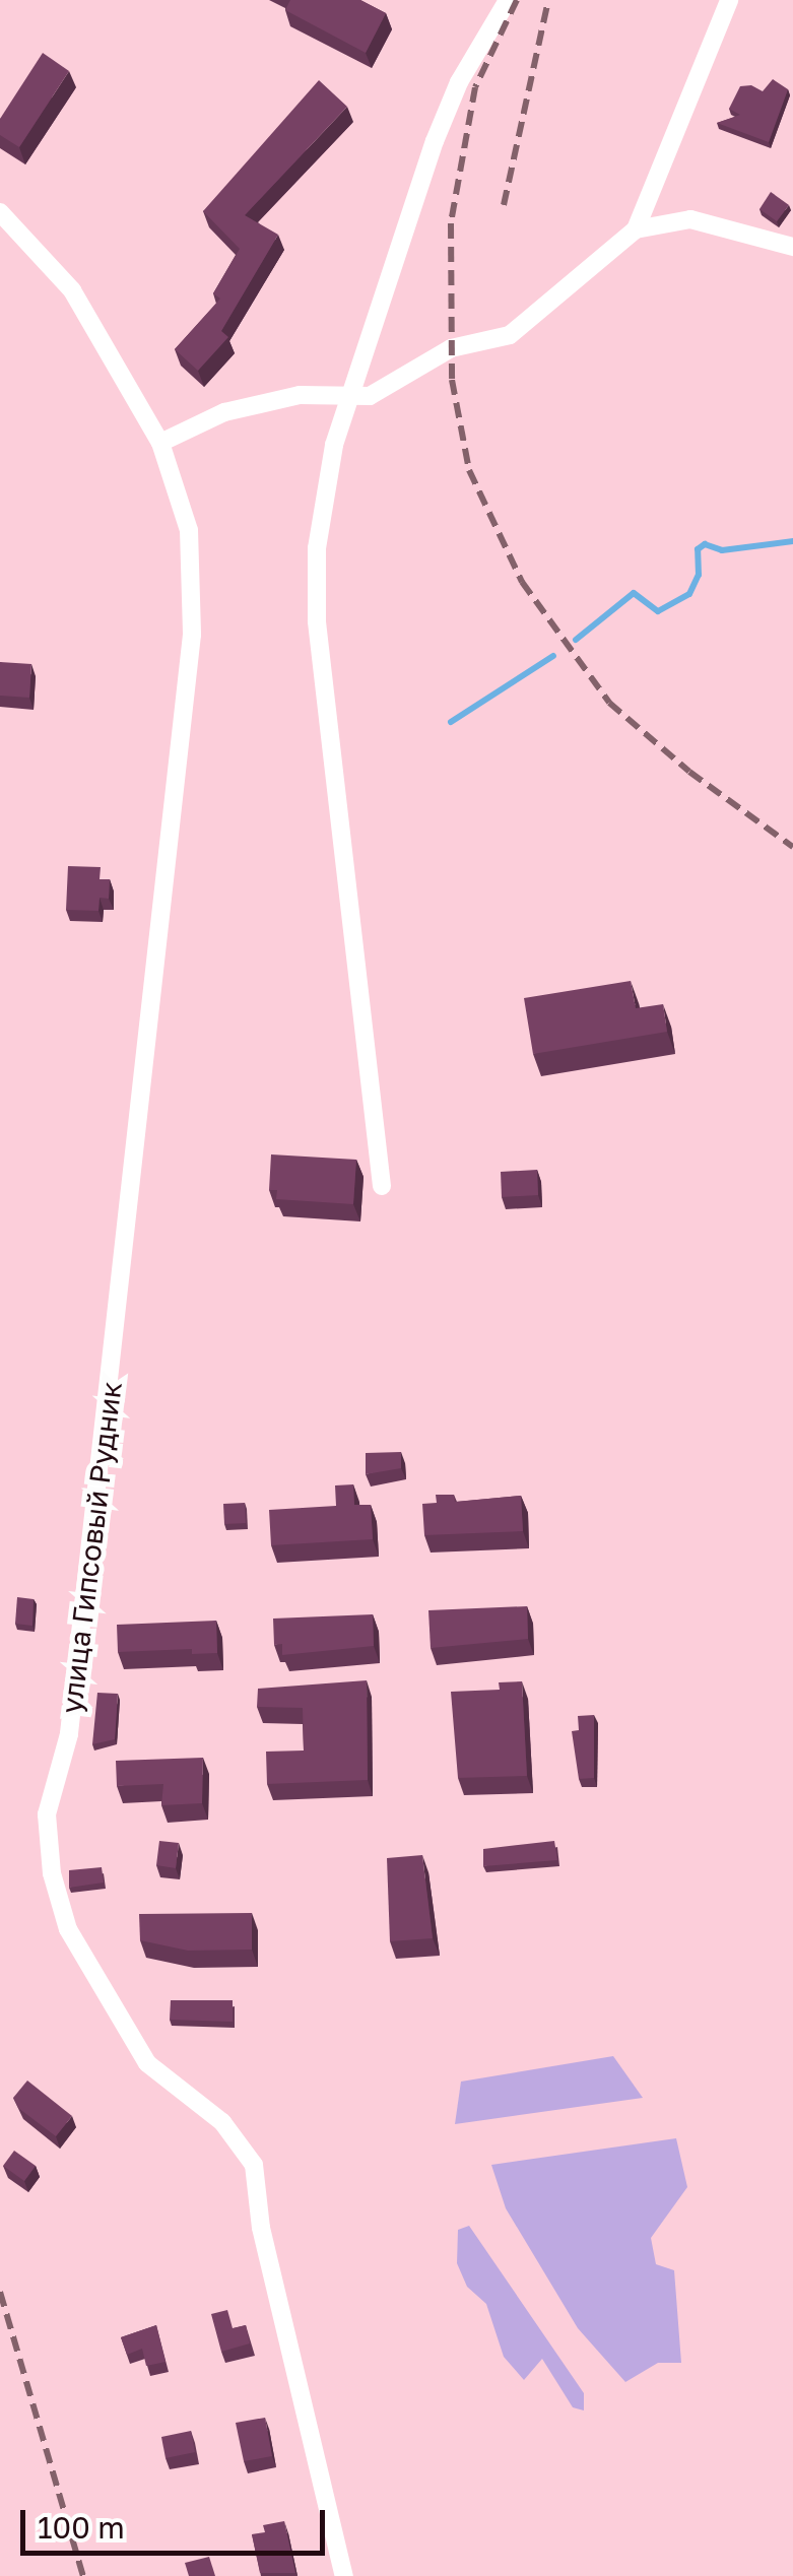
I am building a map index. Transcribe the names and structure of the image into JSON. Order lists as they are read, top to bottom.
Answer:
{
  "streets": {
    "street": ["улица Гипсовый Рудник"]
  },
  "scale_bar": "100 m"
}
